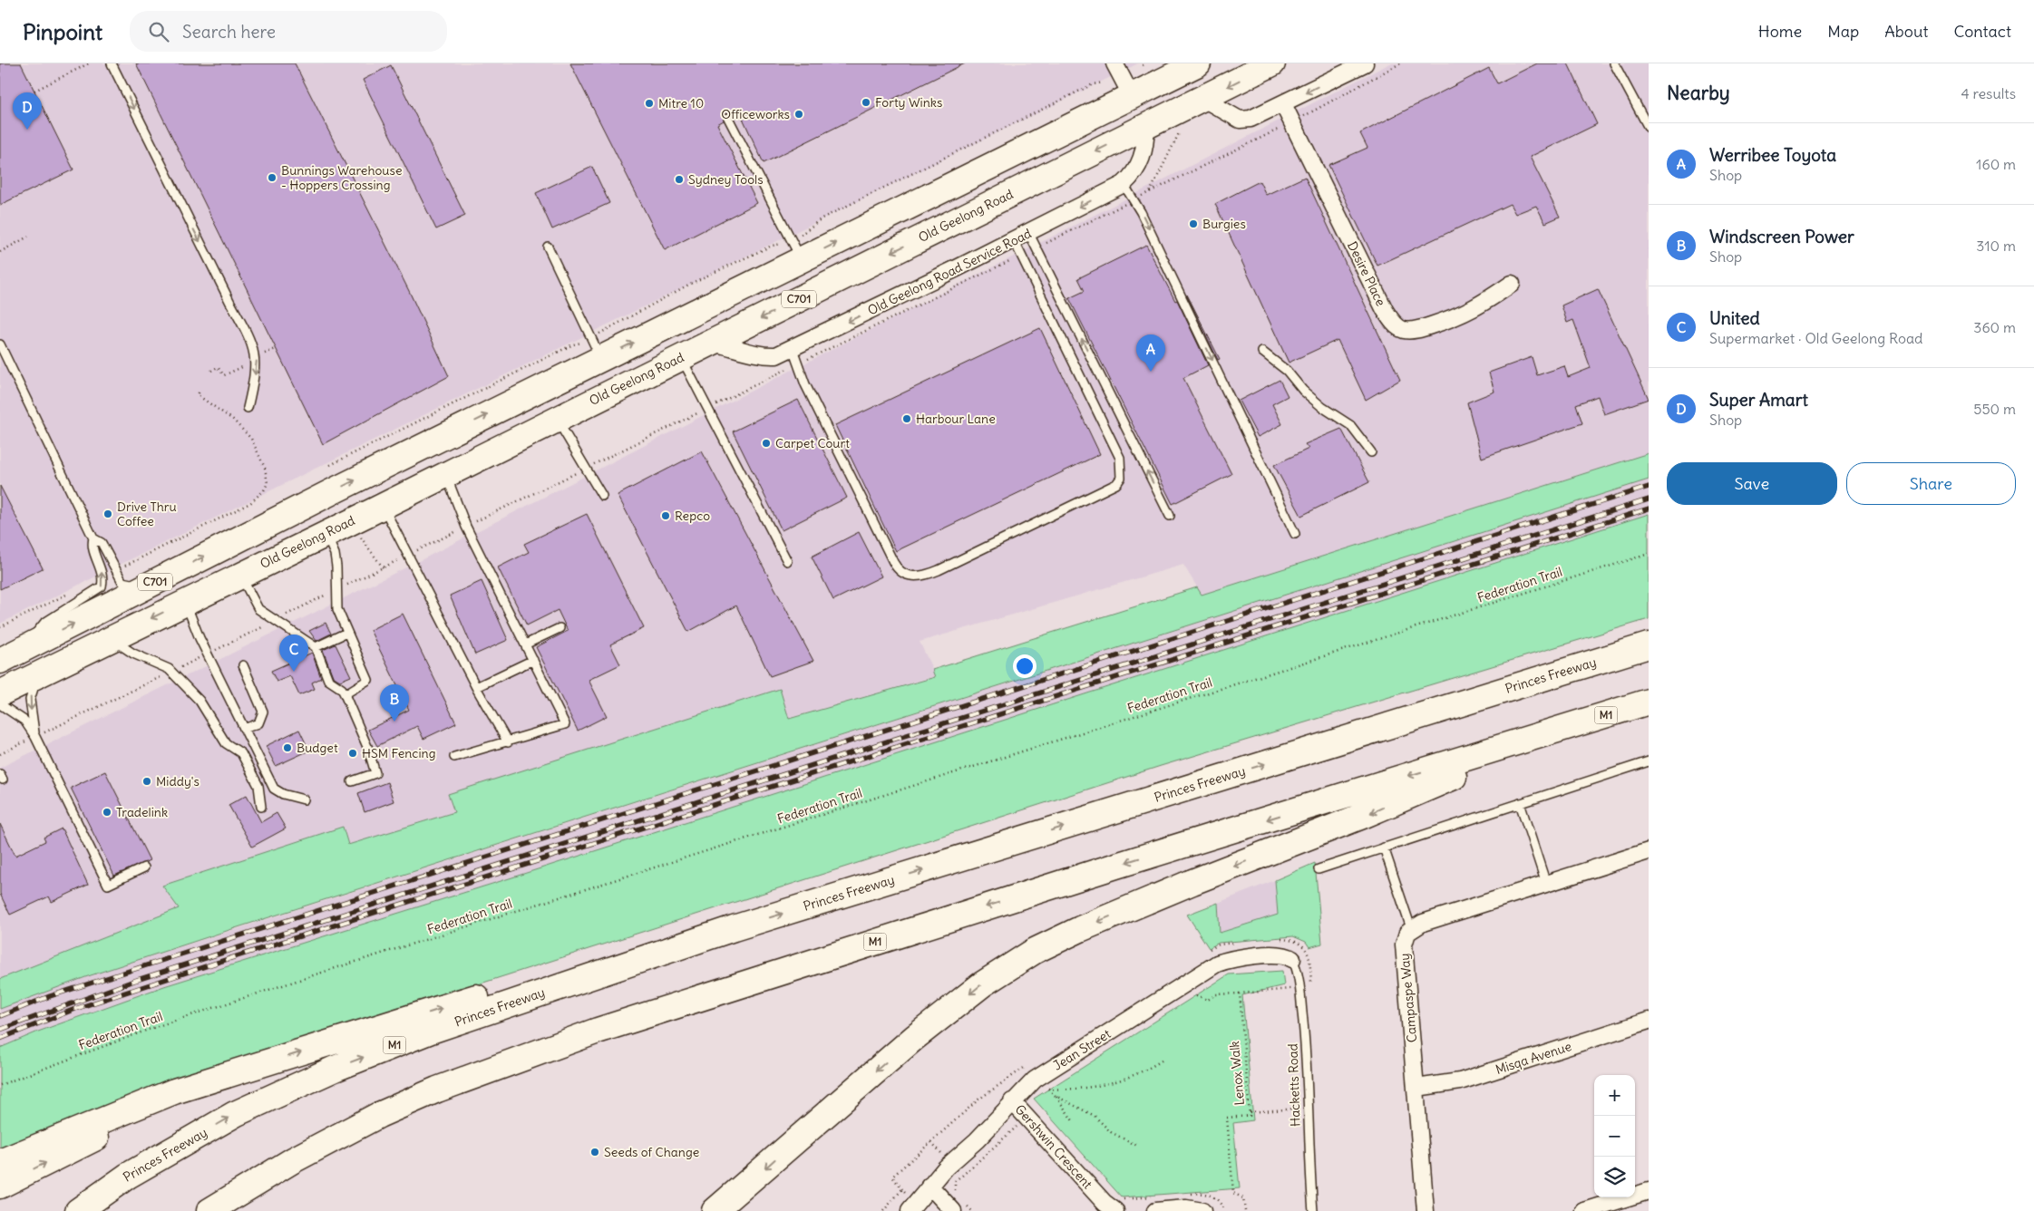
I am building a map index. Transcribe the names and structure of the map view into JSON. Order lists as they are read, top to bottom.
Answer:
{
  "streets": {
    "main road": [
      "Old Geelong Road",
      "C701",
      "Princes Freeway",
      "M1"
    ],
    "street": [
      "Old Geelong Road Service Road",
      "Desire Place",
      "Campaspe Way",
      "Jean Street",
      "Misqa Avenue",
      "Gershwin Crescent"
    ],
    "lane": ["Hacketts Road"],
    "path": ["Federation Trail", "Lenox Walk"]
  },
  "crossings": [
    ["Old Geelong Road", "Old Geelong Road Service Road"],
    ["Campaspe Way", "Misqa Avenue"],
    ["Jean Street", "Hacketts Road"],
    ["Jean Street", "Gershwin Crescent"]
  ],
  "one_way": ["Old Geelong Road Service Road"],
  "places": [
    "Forty Winks",
    "Mitre 10",
    "Officeworks",
    "Bunnings Warehouse - Hoppers Crossing",
    "Sydney Tools",
    "Burgies",
    "Harbour Lane",
    "Carpet Court",
    "Drive Thru Coffee",
    "Repco",
    "Budget",
    "HSM Fencing",
    "Middy's",
    "Tradelink",
    "Seeds of Change"
  ],
  "page": {
    "header": "Pinpoint",
    "search": "Search here",
    "nav": [
      "Home",
      "Map",
      "About",
      "Contact"
    ],
    "heading": ["Nearby", "4 results"],
    "pins": [
      "D",
      "A",
      "C",
      "B"
    ],
    "list": [
      {
        "mark": "A",
        "name": "Werribee Toyota",
        "note": "Shop",
        "value": "160 m"
      },
      {
        "mark": "B",
        "name": "Windscreen Power",
        "note": "Shop",
        "value": "310 m"
      },
      {
        "mark": "C",
        "name": "United",
        "note": "Supermarket · Old Geelong Road",
        "value": "360 m"
      },
      {
        "mark": "D",
        "name": "Super Amart",
        "note": "Shop",
        "value": "550 m"
      }
    ],
    "buttons": ["Save", "Share"],
    "map_buttons": ["+", "−"]
  }
}
